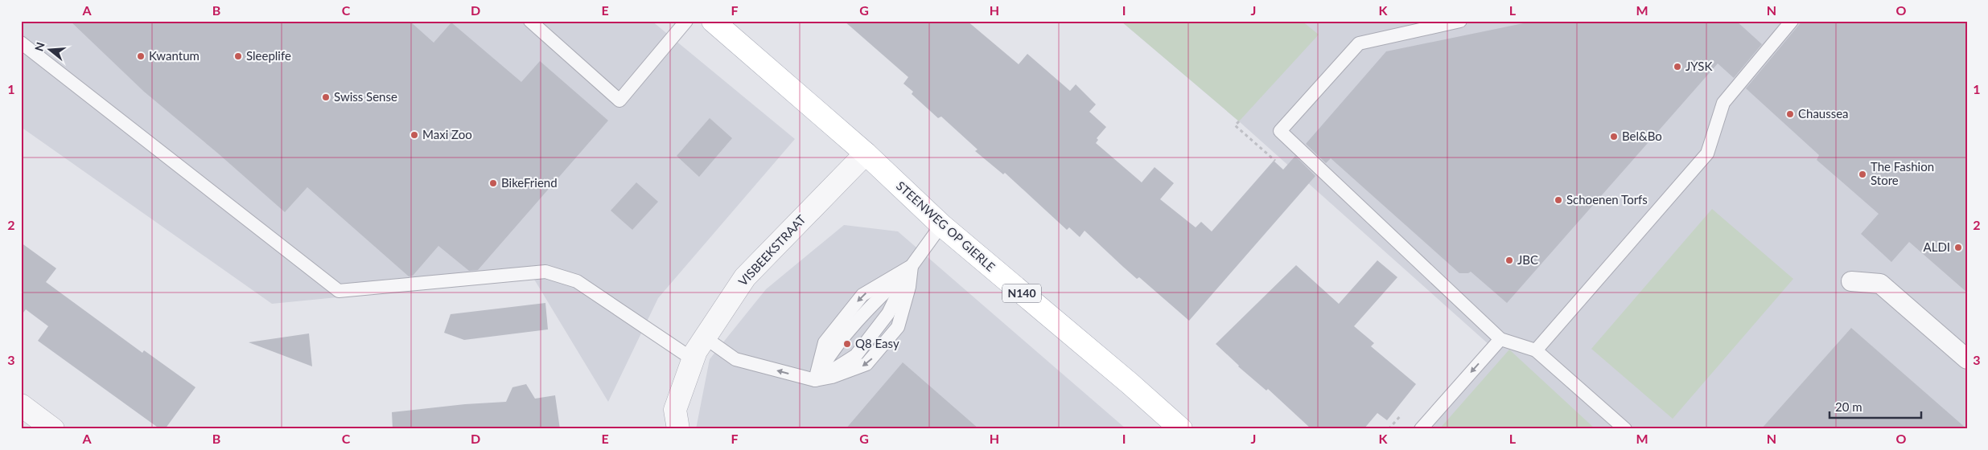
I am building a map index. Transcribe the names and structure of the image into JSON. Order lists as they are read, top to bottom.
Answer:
{
  "streets": {
    "main road": ["STEENWEG OP GIERLE", "N140"],
    "street": ["VISBEEKSTRAAT"]
  },
  "crossings": [
    ["STEENWEG OP GIERLE", "VISBEEKSTRAAT"]
  ],
  "places": [
    "Kwantum",
    "Sleeplife",
    "JYSK",
    "Swiss Sense",
    "Chaussea",
    "Maxi Zoo",
    "Bel&Bo",
    "The Fashion Store",
    "BikeFriend",
    "Schoenen Torfs",
    "ALDI",
    "JBC",
    "Q8 Easy"
  ],
  "scale_bar": "20 m",
  "north": "left",
  "grid": {
    "columns": [
      "A",
      "B",
      "C",
      "D",
      "E",
      "F",
      "G",
      "H",
      "I",
      "J",
      "K",
      "L",
      "M",
      "N",
      "O"
    ],
    "rows": ["1", "2", "3"]
  }
}
